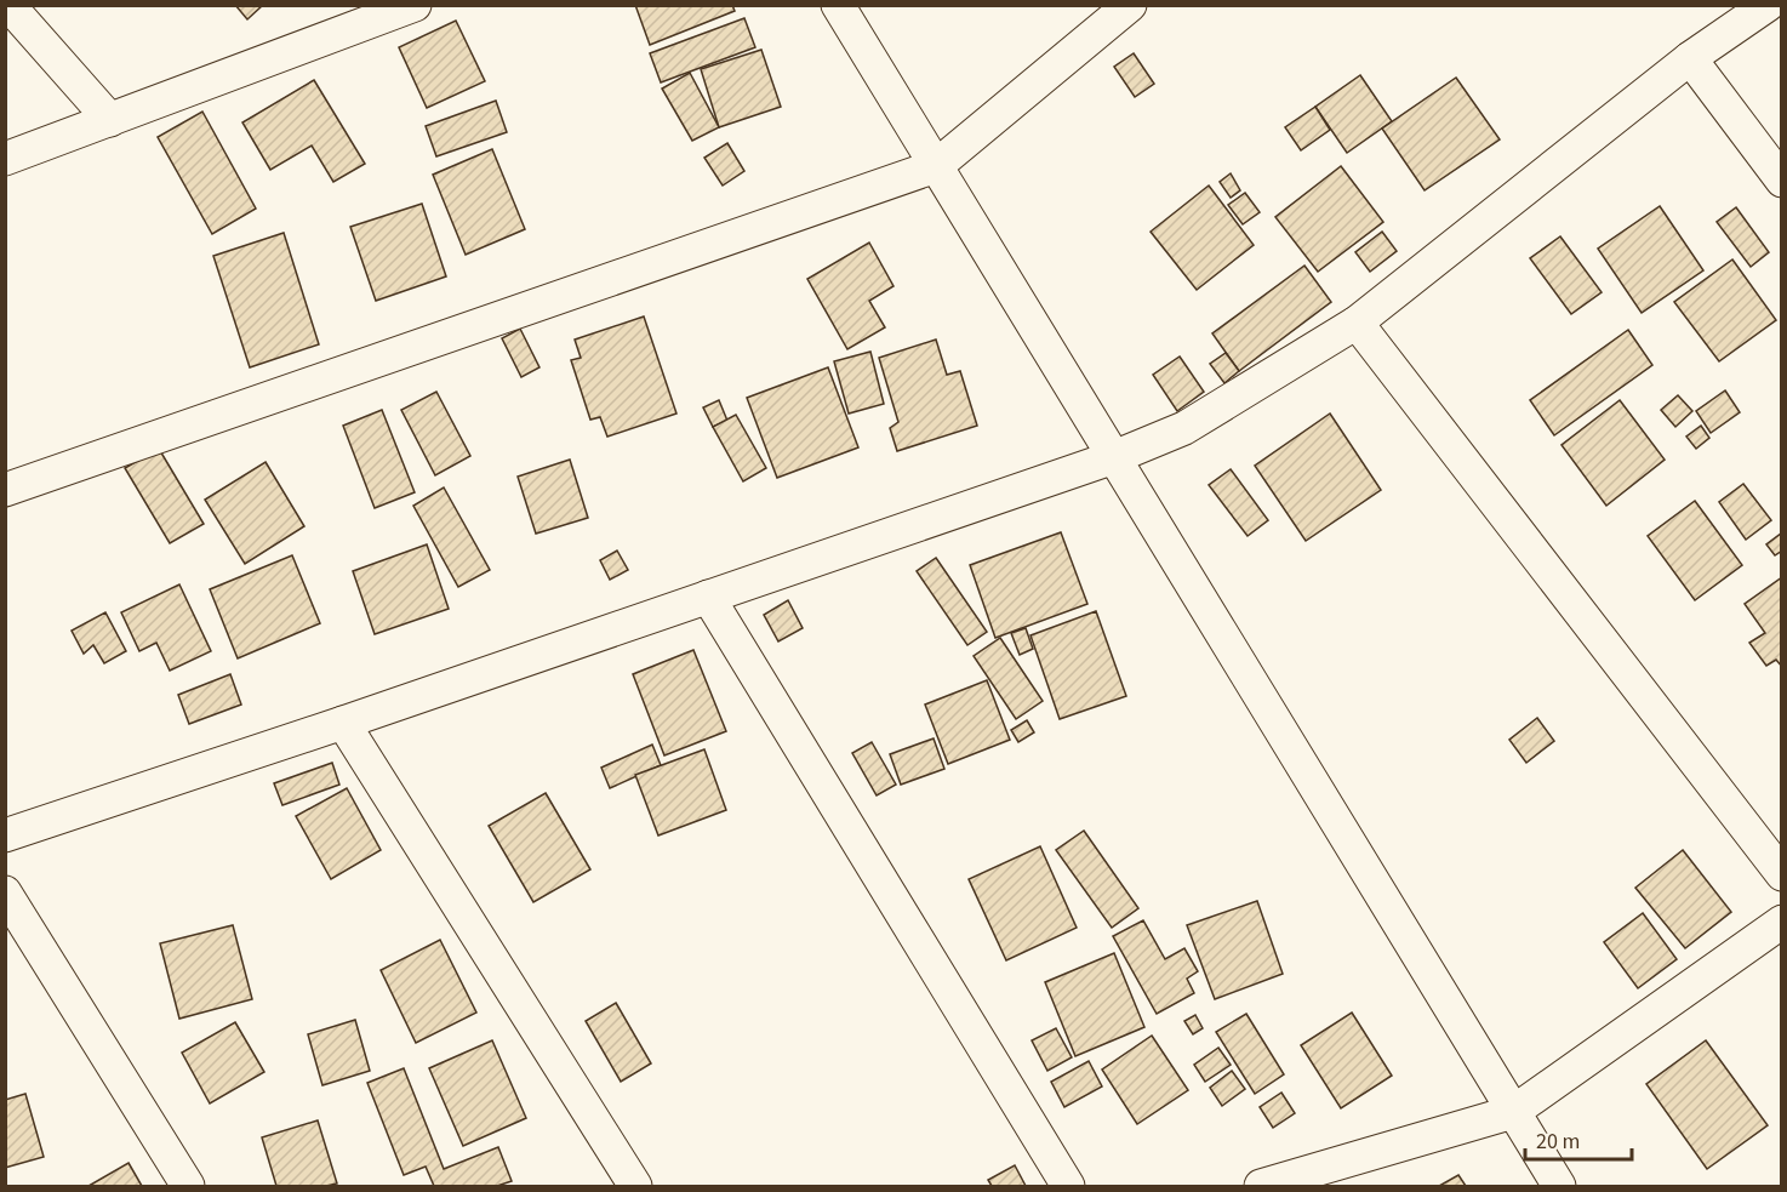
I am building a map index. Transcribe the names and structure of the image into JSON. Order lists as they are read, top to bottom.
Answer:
{
  "scale_bar": "20 m"
}
